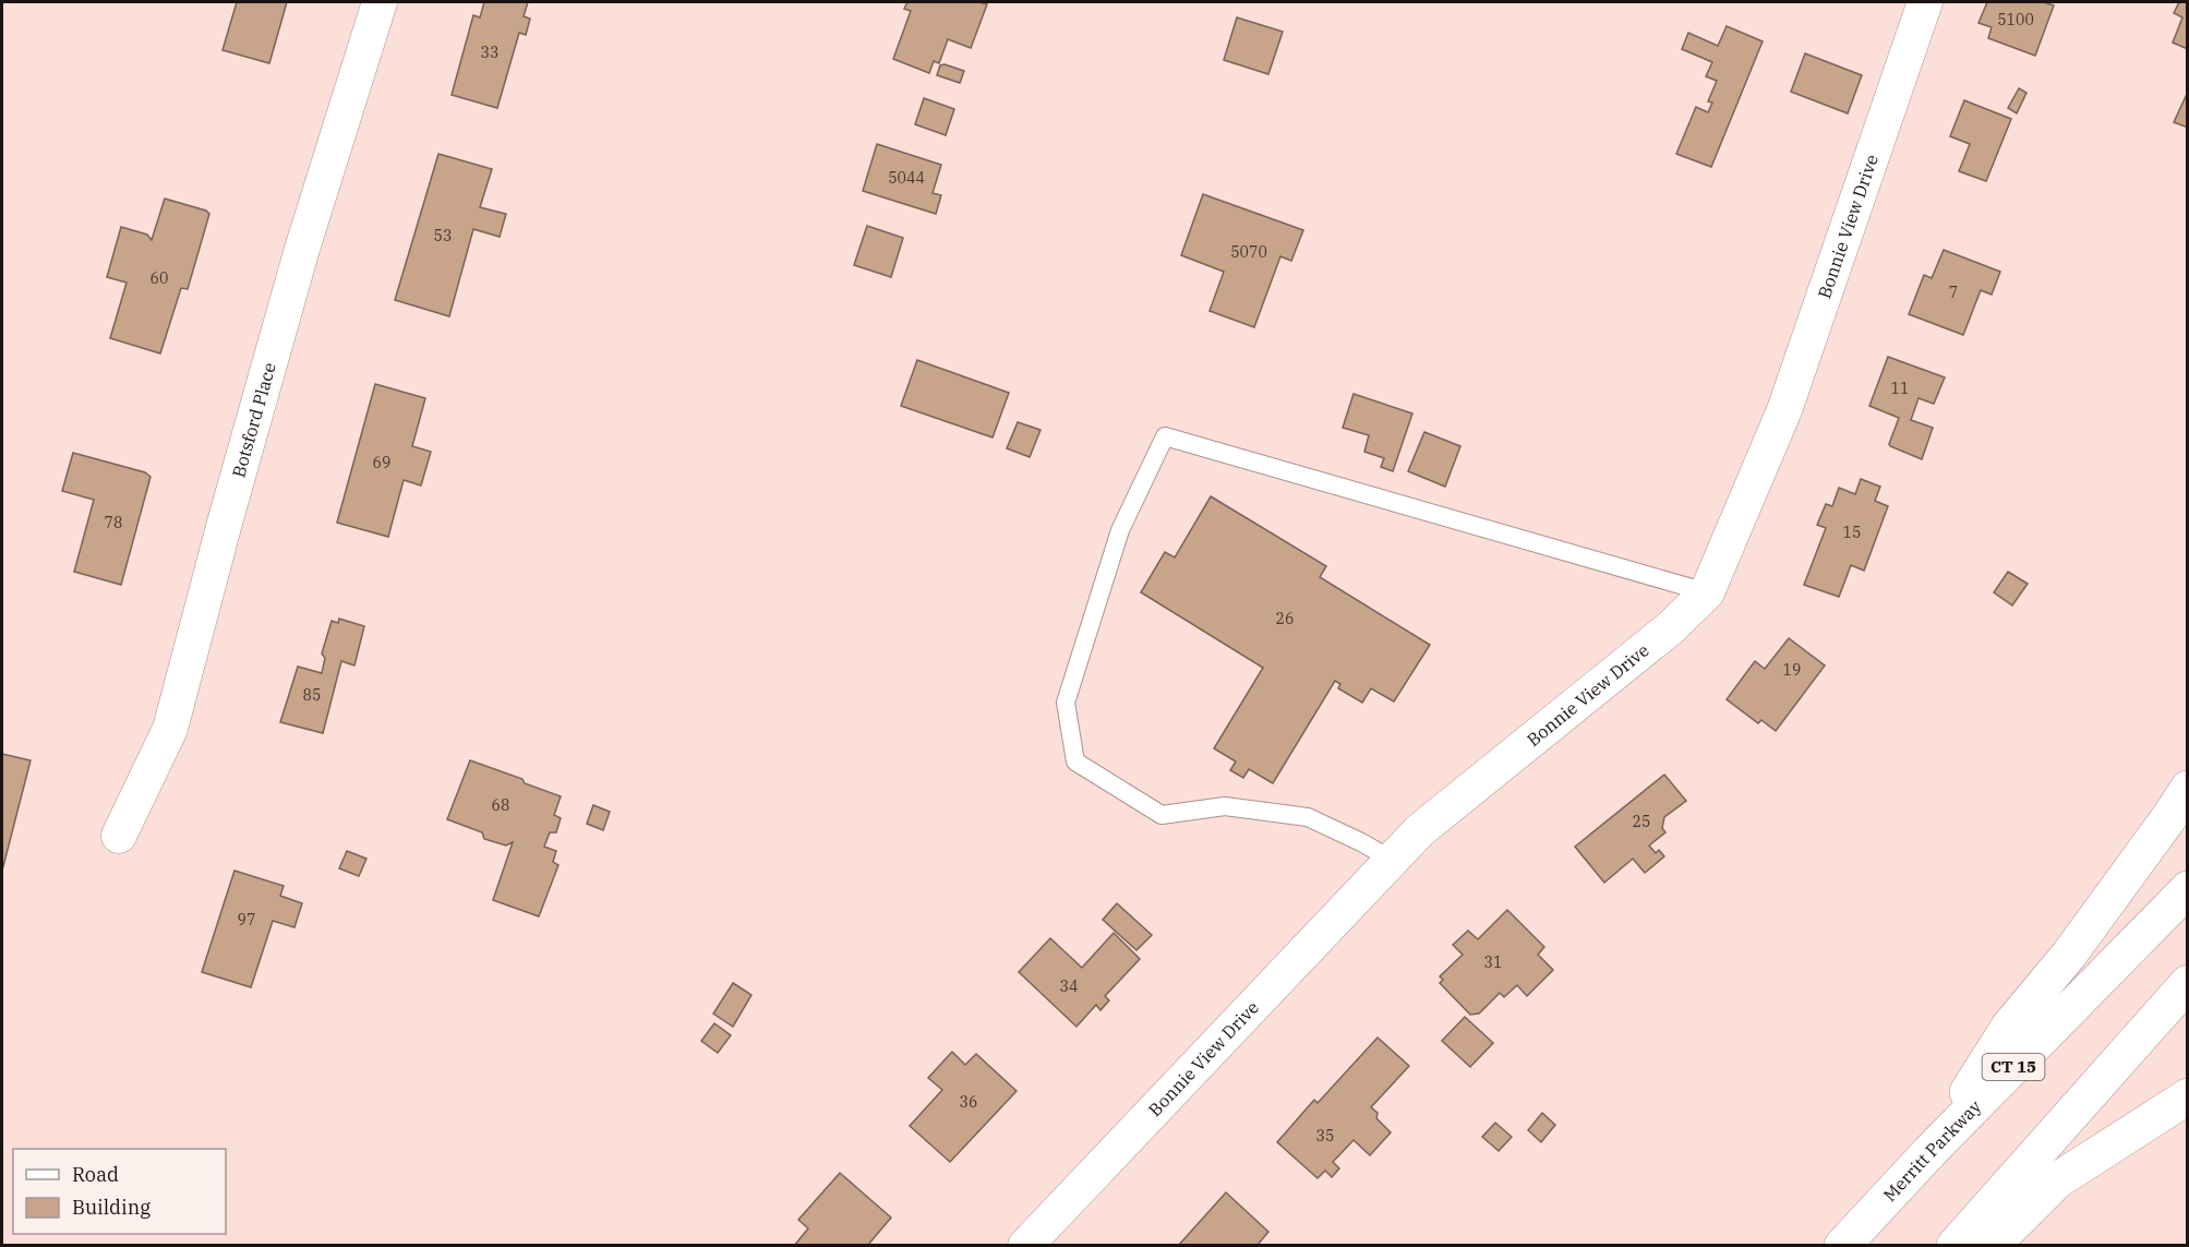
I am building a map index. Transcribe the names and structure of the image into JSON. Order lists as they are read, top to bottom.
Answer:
{
  "streets": {
    "highway": ["CT 15", "Merritt Parkway"],
    "street": ["Bonnie View Drive", "Botsford Place"]
  },
  "house_numbers": [
    "5100",
    "33",
    "5044",
    "53",
    "5070",
    "60",
    "7",
    "11",
    "69",
    "78",
    "15",
    "26",
    "19",
    "85",
    "68",
    "25",
    "97",
    "31",
    "34",
    "36",
    "35"
  ],
  "legend": ["Road", "Building"]
}
